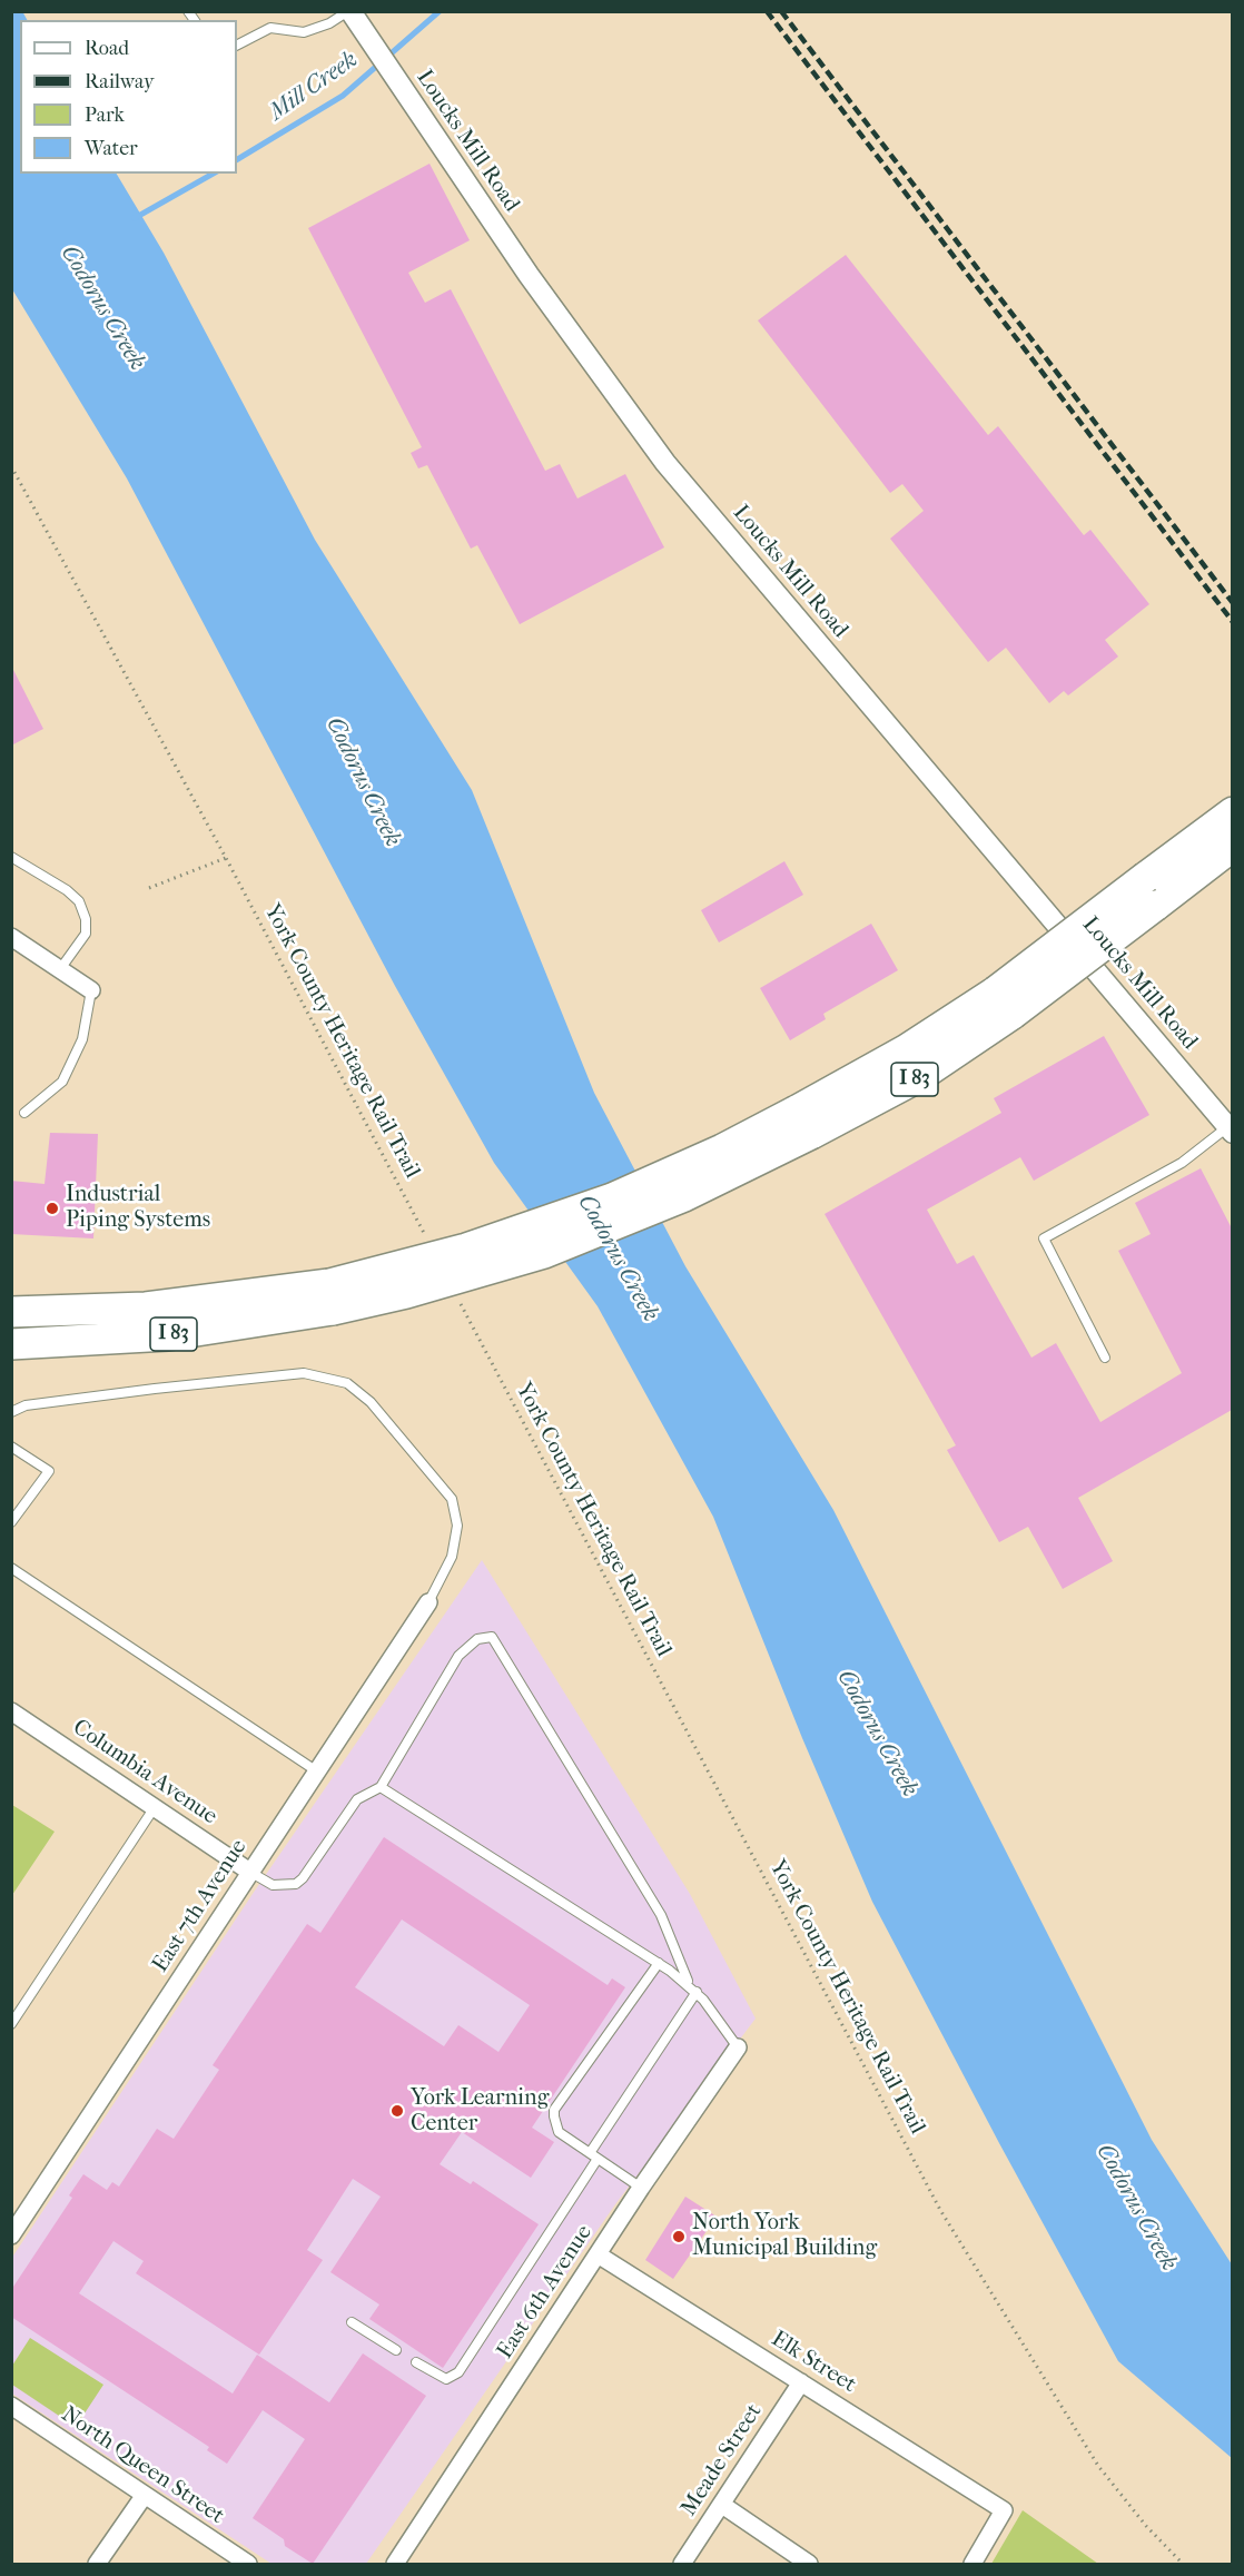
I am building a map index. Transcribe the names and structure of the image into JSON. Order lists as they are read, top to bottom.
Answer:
{
  "streets": {
    "highway": ["I 83"],
    "street": [
      "Loucks Mill Road",
      "Columbia Avenue",
      "East 7th Avenue",
      "East 6th Avenue",
      "Elk Street",
      "Meade Street",
      "North Queen Street"
    ],
    "path": ["York County Heritage Rail Trail"]
  },
  "crossings": [
    ["Columbia Avenue", "East 7th Avenue"],
    ["East 6th Avenue", "Elk Street"],
    ["Elk Street", "Meade Street"]
  ],
  "water": ["Mill Creek", "Codorus Creek"],
  "places": ["Industrial Piping Systems", "York Learning Center", "North York Municipal Building"],
  "legend": [
    "Road",
    "Railway",
    "Park",
    "Water"
  ]
}
